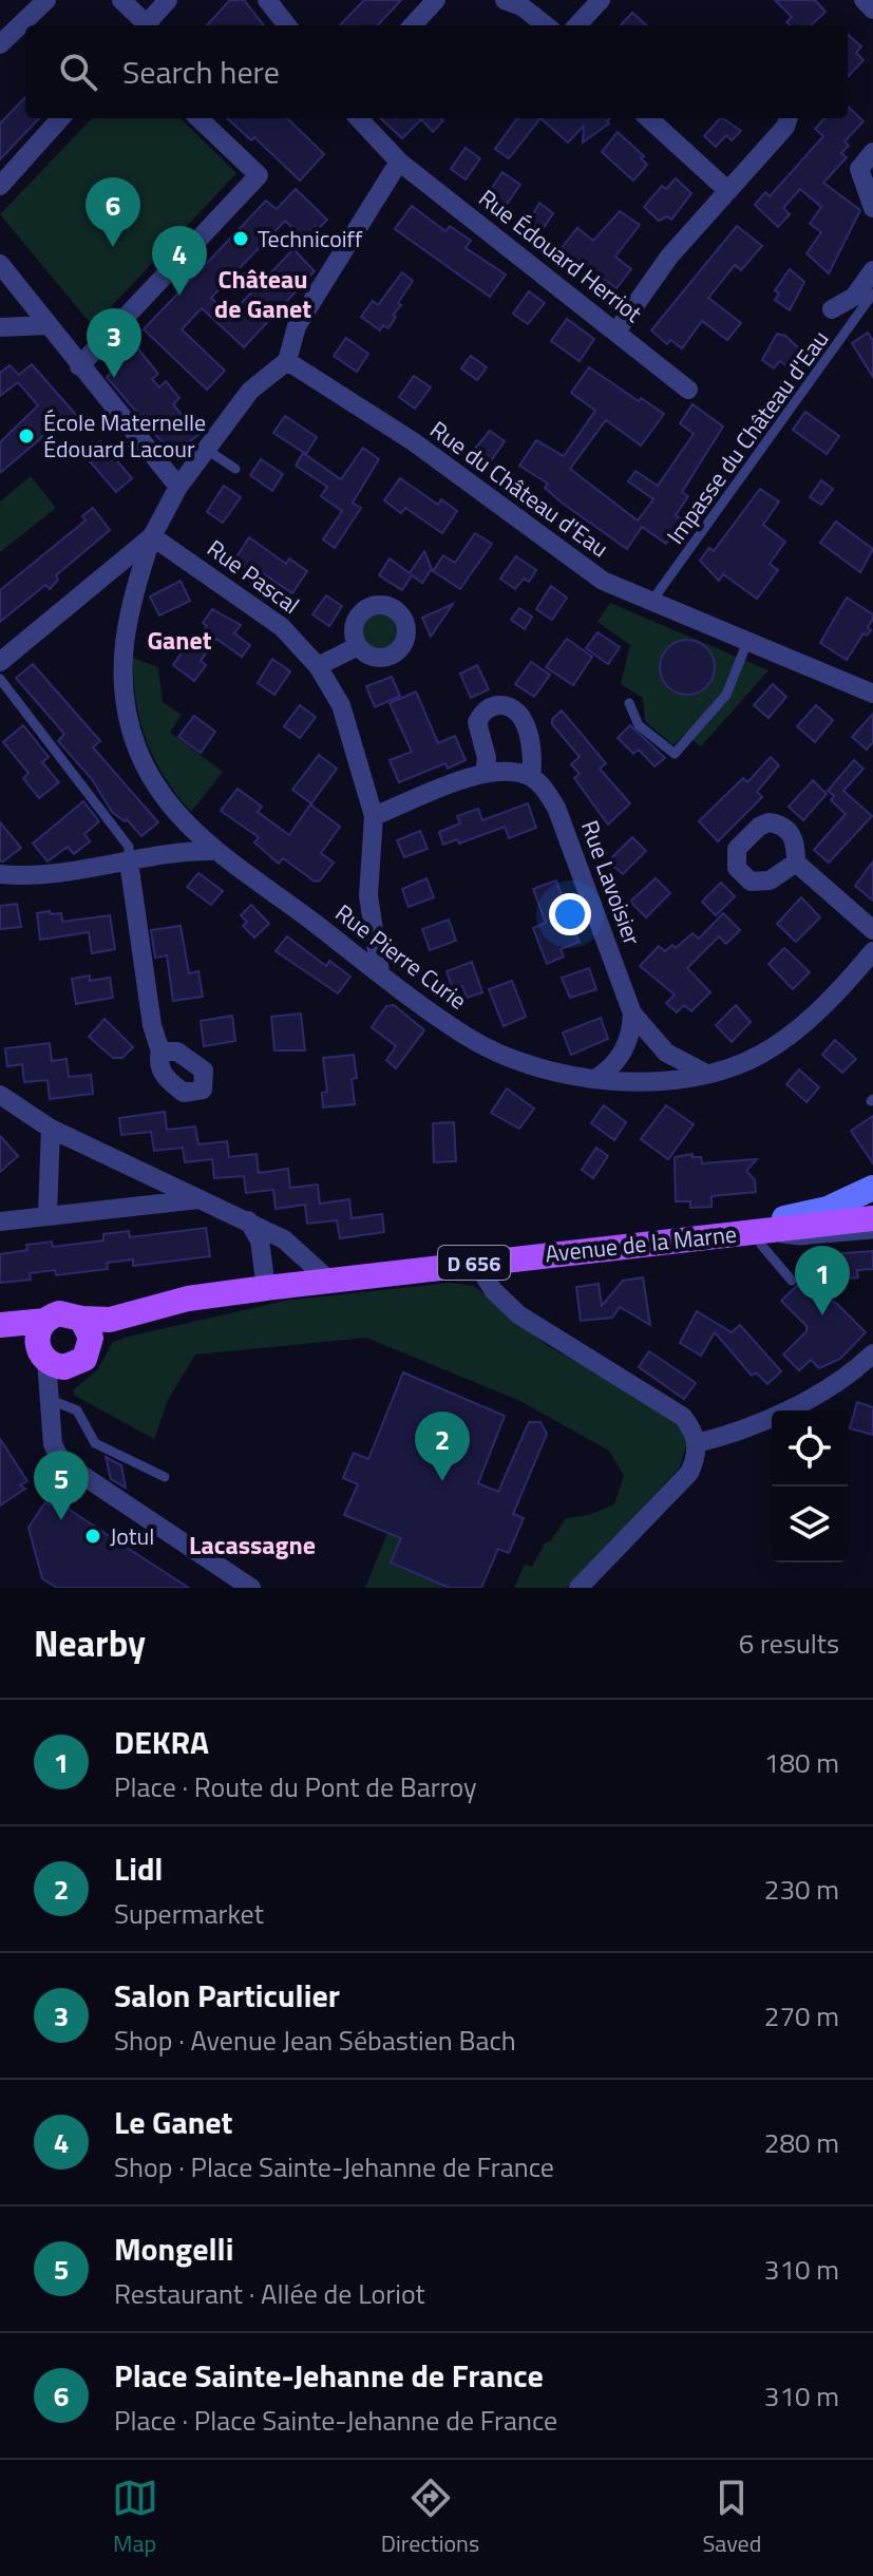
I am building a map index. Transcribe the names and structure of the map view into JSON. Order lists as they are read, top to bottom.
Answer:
{
  "streets": {
    "main road": ["Avenue de la Marne", "D 656"],
    "street": [
      "Rue Édouard Herriot",
      "Rue du Château d'Eau",
      "Rue Pascal",
      "Rue Lavoisier",
      "Rue Pierre Curie"
    ],
    "lane": ["Impasse du Château d'Eau"]
  },
  "crossings": [
    ["Impasse du Château d'Eau", "Rue du Château d'Eau"],
    ["Rue Pascal", "Rue Pierre Curie"],
    ["Rue Lavoisier", "Rue Pierre Curie"],
    ["Avenue de la Marne", "D 656"]
  ],
  "districts": ["Château de Ganet", "Ganet", "Lacassagne"],
  "places": ["Technicoiff", "École Maternelle Édouard Lacour", "Jotul"],
  "page": {
    "search": "Search here",
    "pins": [
      "6",
      "4",
      "3",
      "1",
      "2",
      "5"
    ],
    "heading": ["Nearby", "6 results"],
    "list": [
      {
        "mark": "1",
        "name": "DEKRA",
        "note": "Place · Route du Pont de Barroy",
        "value": "180 m"
      },
      {
        "mark": "2",
        "name": "Lidl",
        "note": "Supermarket",
        "value": "230 m"
      },
      {
        "mark": "3",
        "name": "Salon Particulier",
        "note": "Shop · Avenue Jean Sébastien Bach",
        "value": "270 m"
      },
      {
        "mark": "4",
        "name": "Le Ganet",
        "note": "Shop · Place Sainte-Jehanne de France",
        "value": "280 m"
      },
      {
        "mark": "5",
        "name": "Mongelli",
        "note": "Restaurant · Allée de Loriot",
        "value": "310 m"
      },
      {
        "mark": "6",
        "name": "Place Sainte-Jehanne de France",
        "note": "Place · Place Sainte-Jehanne de France",
        "value": "310 m"
      }
    ],
    "nav": ["Map", "Directions", "Saved"]
  }
}
